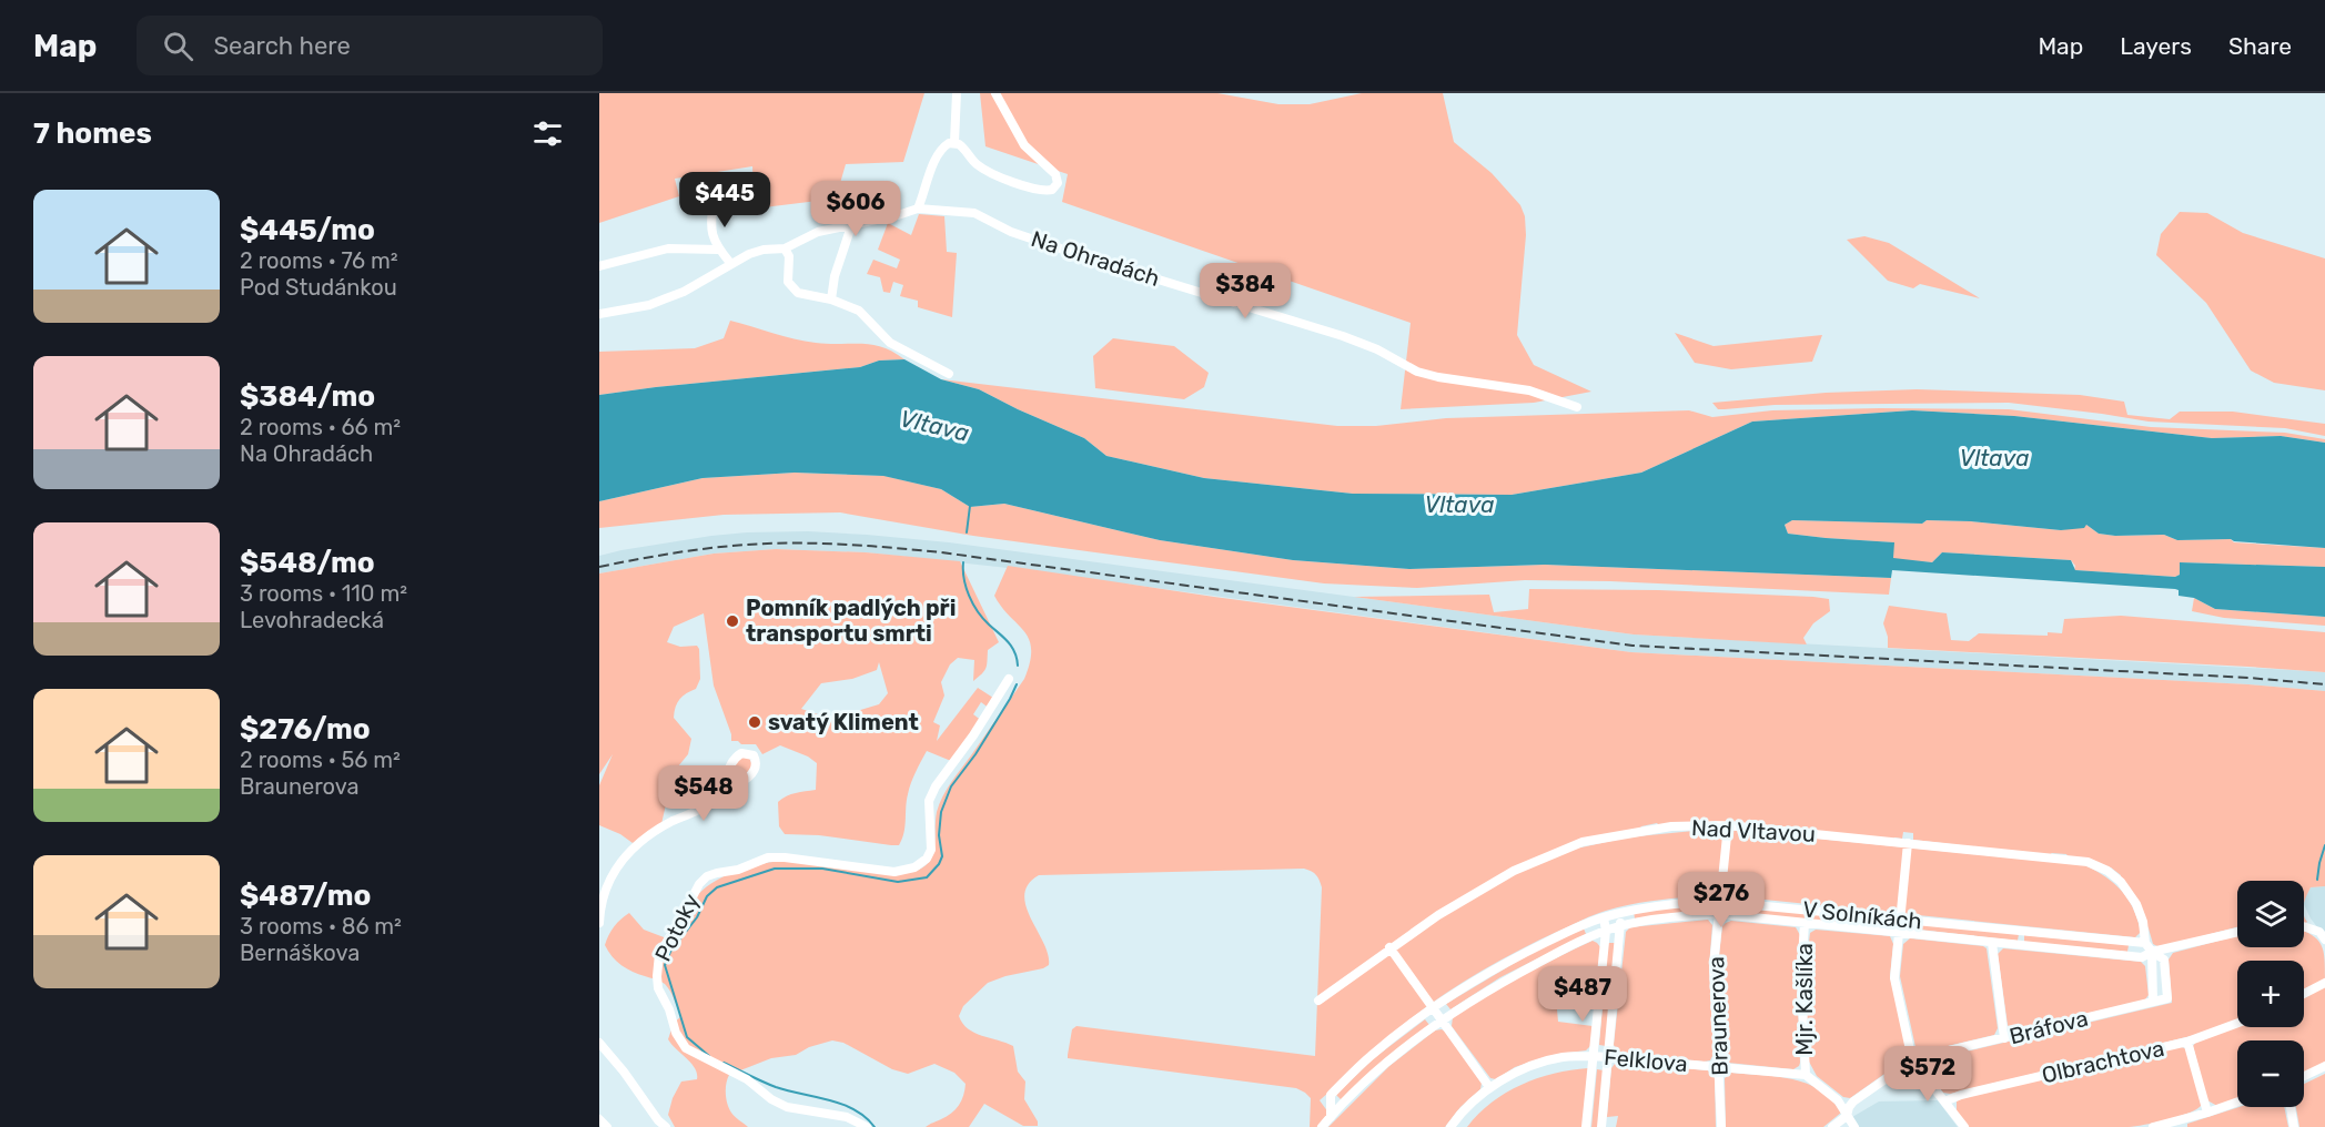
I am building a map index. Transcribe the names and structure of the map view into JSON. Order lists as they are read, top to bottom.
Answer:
{
  "streets": {
    "street": [
      "Na Ohradách",
      "Nad Vltavou",
      "V Solníkách",
      "Potoky",
      "Mjr. Kašlíka",
      "Braunerova",
      "Bráfova",
      "Felklova",
      "Olbrachtova"
    ]
  },
  "crossings": [
    ["Nad Vltavou", "V Solníkách"],
    ["Nad Vltavou", "Braunerova"],
    ["V Solníkách", "Mjr. Kašlíka"],
    ["V Solníkách", "Braunerova"],
    ["Mjr. Kašlíka", "Felklova"],
    ["Braunerova", "Felklova"]
  ],
  "water": ["Vltava"],
  "places": ["Pomník padlých při transportu smrti", "svatý Kliment"],
  "page": {
    "header": "Map",
    "search": "Search here",
    "nav": ["Map", "Layers", "Share"],
    "heading": "7 homes",
    "price": [
      "$445",
      "$606",
      "$384",
      "$548",
      "$276",
      "$487",
      "$572"
    ],
    "list": [
      {
        "name": "$445/mo",
        "note": "2 rooms · 76 m² · Pod Studánkou"
      },
      {
        "name": "$384/mo",
        "note": "2 rooms · 66 m² · Na Ohradách"
      },
      {
        "name": "$548/mo",
        "note": "3 rooms · 110 m² · Levohradecká"
      },
      {
        "name": "$276/mo",
        "note": "2 rooms · 56 m² · Braunerova"
      },
      {
        "name": "$487/mo",
        "note": "3 rooms · 86 m² · Bernáškova"
      }
    ],
    "map_buttons": ["+", "−"]
  }
}
